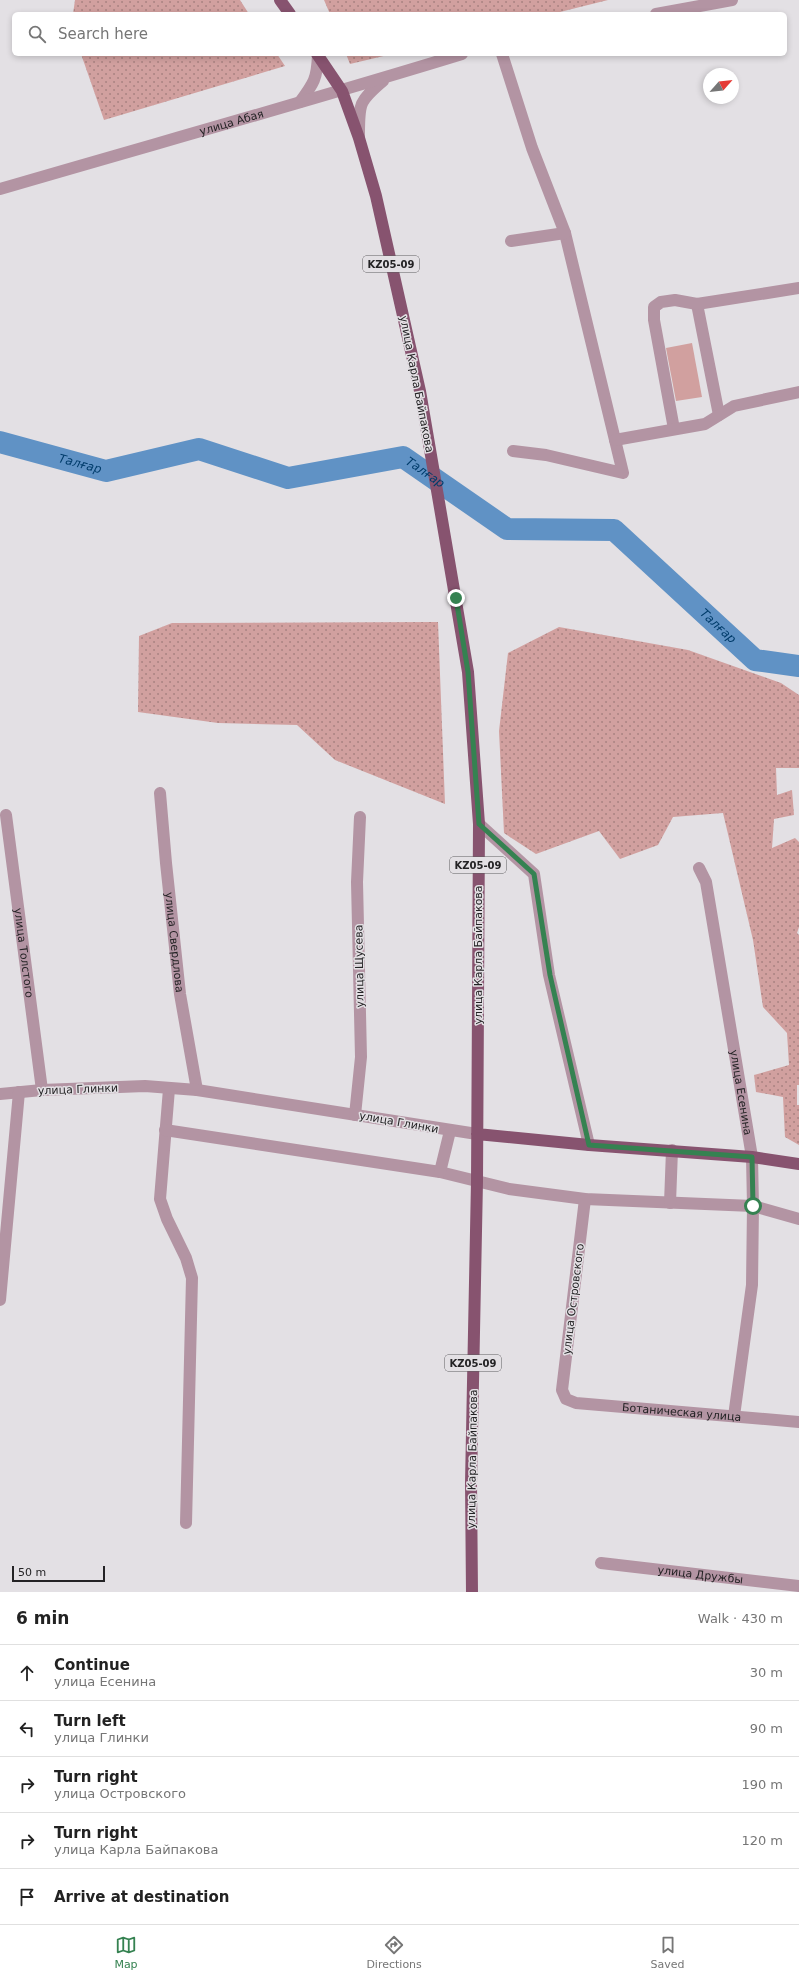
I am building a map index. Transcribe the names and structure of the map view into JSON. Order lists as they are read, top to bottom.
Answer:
{
  "streets": {
    "main road": ["KZ05-09", "улица Карла Байпакова", "улица Глинки"],
    "street": [
      "улица Абая",
      "улица Свердлова",
      "улица Толстого",
      "улица Щусева",
      "улица Есенина",
      "улица Островского",
      "Ботаническая улица",
      "улица Дружбы"
    ]
  },
  "crossings": [
    ["улица Абая", "KZ05-09"],
    ["KZ05-09", "улица Карла Байпакова"],
    ["улица Карла Байпакова", "улица Глинки"],
    ["улица Свердлова", "улица Глинки"],
    ["улица Толстого", "улица Глинки"],
    ["улица Щусева", "улица Глинки"],
    ["улица Глинки", "улица Есенина"],
    ["улица Есенина", "Ботаническая улица"],
    ["улица Островского", "Ботаническая улица"]
  ],
  "water": ["Талғар"],
  "scale_bar": "50 m",
  "north": "top right",
  "page": {
    "search": "Search here",
    "scale": "50 m",
    "heading": ["6 min", "Walk · 430 m"],
    "list": [
      ["Continue", "улица Есенина", "30 m"],
      ["Turn left", "улица Глинки", "90 m"],
      ["Turn right", "улица Островского", "190 m"],
      ["Turn right", "улица Карла Байпакова", "120 m"],
      "Arrive at destination"
    ],
    "nav": ["Map", "Directions", "Saved"]
  }
}
